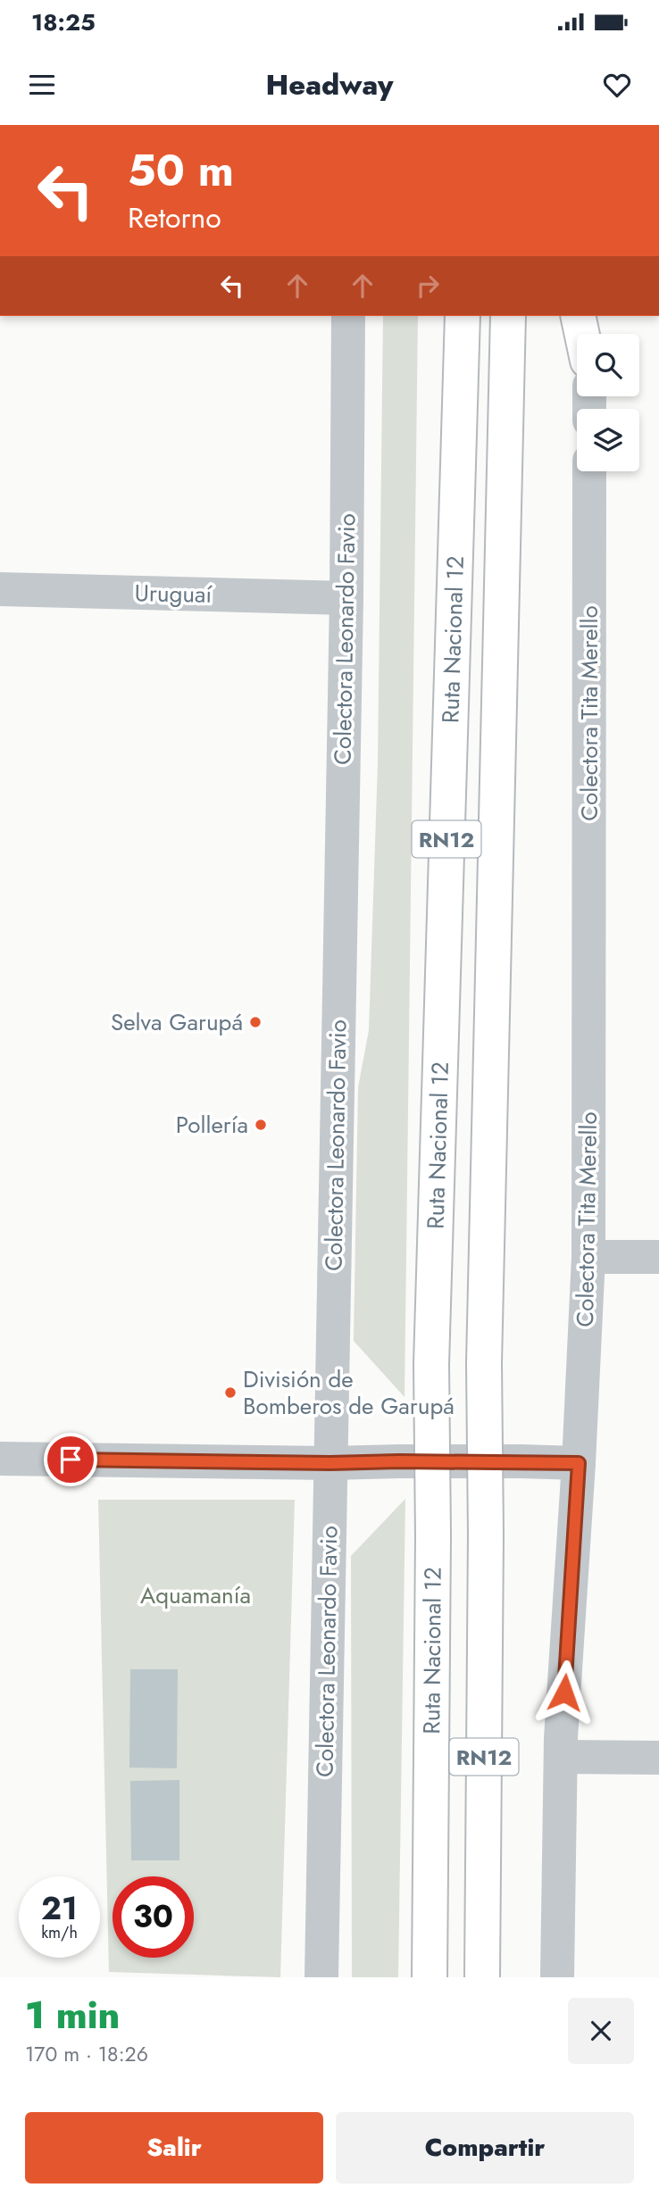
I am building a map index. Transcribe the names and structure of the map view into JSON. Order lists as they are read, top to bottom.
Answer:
{
  "streets": {
    "highway": ["Ruta Nacional 12", "RN12"],
    "street": ["Uruguaí", "Colectora Leonardo Favio", "Colectora Tita Merello"]
  },
  "crossings": [
    ["Uruguaí", "Colectora Leonardo Favio"]
  ],
  "parks": ["Aquamanía"],
  "places": ["Selva Garupá", "Pollería", "División de Bomberos de Garupá"],
  "page": {
    "status": "18:25",
    "header": "Headway",
    "turn": ["50 m", "Retorno"],
    "speed": "21 km/h",
    "limit": "30",
    "heading": ["1 min", "170 m · 18:26"],
    "buttons": ["Salir", "Compartir"]
  }
}
